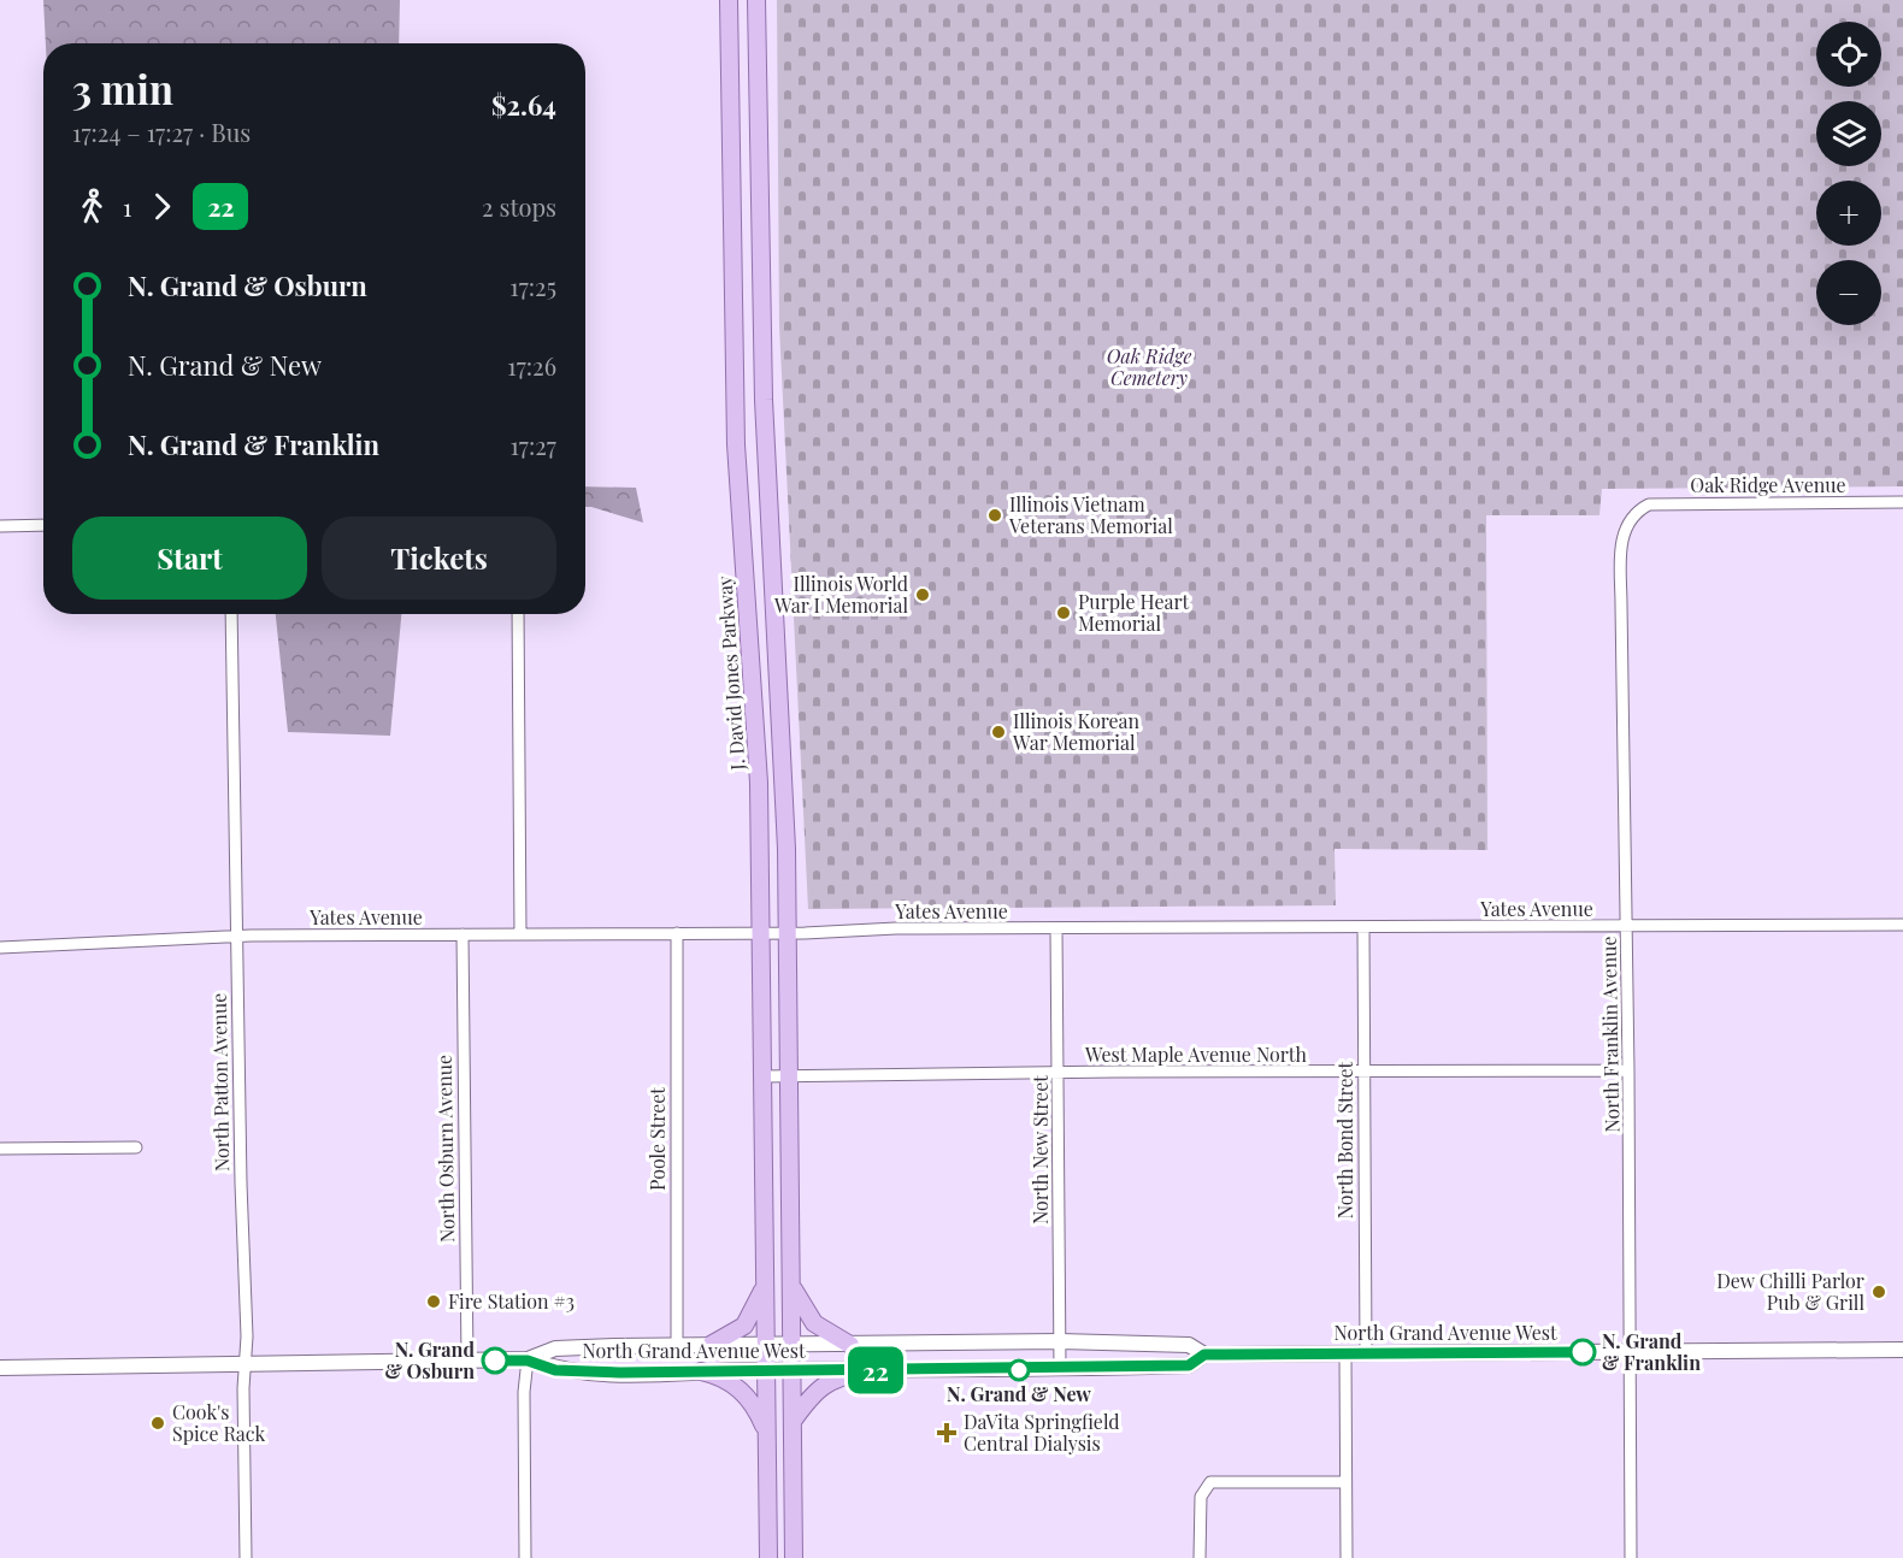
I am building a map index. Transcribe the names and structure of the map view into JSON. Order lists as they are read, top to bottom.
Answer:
{
  "streets": {
    "main road": ["J. David Jones Parkway", "North Grand Avenue West"],
    "street": [
      "Oak Ridge Avenue",
      "Yates Avenue",
      "North Franklin Avenue",
      "West Maple Avenue North",
      "North Patton Avenue",
      "Poole Street",
      "North Bond Street",
      "North Osburn Avenue",
      "North New Street"
    ]
  },
  "crossings": [
    ["Oak Ridge Avenue", "North Franklin Avenue"],
    ["J. David Jones Parkway", "Yates Avenue"],
    ["J. David Jones Parkway", "West Maple Avenue North"],
    ["J. David Jones Parkway", "North Grand Avenue West"],
    ["Yates Avenue", "North Franklin Avenue"],
    ["Yates Avenue", "North Patton Avenue"],
    ["Yates Avenue", "Poole Street"],
    ["Yates Avenue", "North Bond Street"],
    ["Yates Avenue", "North Osburn Avenue"],
    ["Yates Avenue", "North New Street"],
    ["North Franklin Avenue", "West Maple Avenue North"],
    ["North Franklin Avenue", "North Grand Avenue West"],
    ["West Maple Avenue North", "North Bond Street"],
    ["West Maple Avenue North", "North New Street"],
    ["North Patton Avenue", "North Grand Avenue West"],
    ["Poole Street", "North Grand Avenue West"],
    ["North Bond Street", "North Grand Avenue West"],
    ["North Osburn Avenue", "North Grand Avenue West"],
    ["North New Street", "North Grand Avenue West"]
  ],
  "parks": ["Oak Ridge Cemetery"],
  "places": {
    "other": [
      "Illinois Vietnam Veterans Memorial",
      "Illinois World War I Memorial",
      "Purple Heart Memorial",
      "Illinois Korean War Memorial",
      "Dew Chilli Parlor Pub & Grill",
      "Fire Station #3",
      "N. Grand & Franklin",
      "N. Grand & Osburn",
      "N. Grand & New",
      "Cook's Spice Rack"
    ],
    "health": ["DaVita Springfield Central Dialysis"]
  },
  "lines": ["bus line 22"],
  "page": {
    "on_map": "22",
    "map_buttons": ["+", "−"],
    "heading": ["3 min", "17:24 – 17:27 · Bus", "$2.64"],
    "legs": ["1", "22", "2 stops"],
    "list": [
      {
        "name": "N. Grand & Osburn",
        "value": "17:25"
      },
      {
        "name": "N. Grand & New",
        "value": "17:26"
      },
      {
        "name": "N. Grand & Franklin",
        "value": "17:27"
      }
    ],
    "buttons": ["Start", "Tickets"]
  }
}
